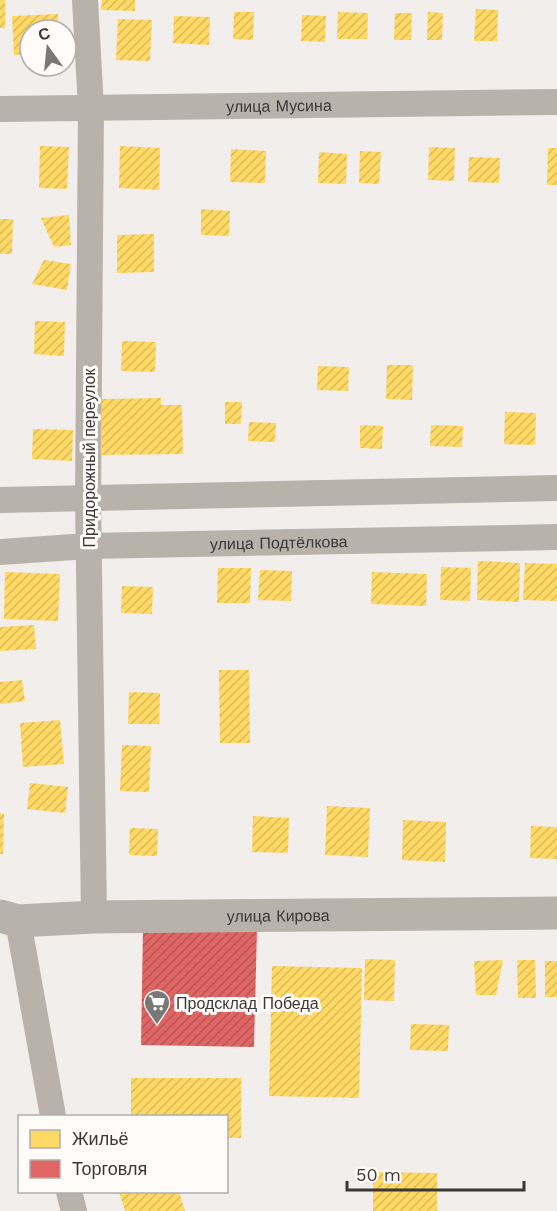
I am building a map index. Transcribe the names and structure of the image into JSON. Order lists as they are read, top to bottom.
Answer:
{
  "streets": {
    "street": [
      "улица Мусина",
      "Придорожный переулок",
      "улица Подтёлкова",
      "улица Кирова"
    ]
  },
  "crossings": [
    ["улица Мусина", "Придорожный переулок"],
    ["Придорожный переулок", "улица Подтёлкова"],
    ["Придорожный переулок", "улица Кирова"]
  ],
  "places": {
    "supermarket": ["Продсклад Победа"]
  },
  "legend": ["Жильё", "Торговля"],
  "scale_bar": "50 m",
  "north": "top"
}
